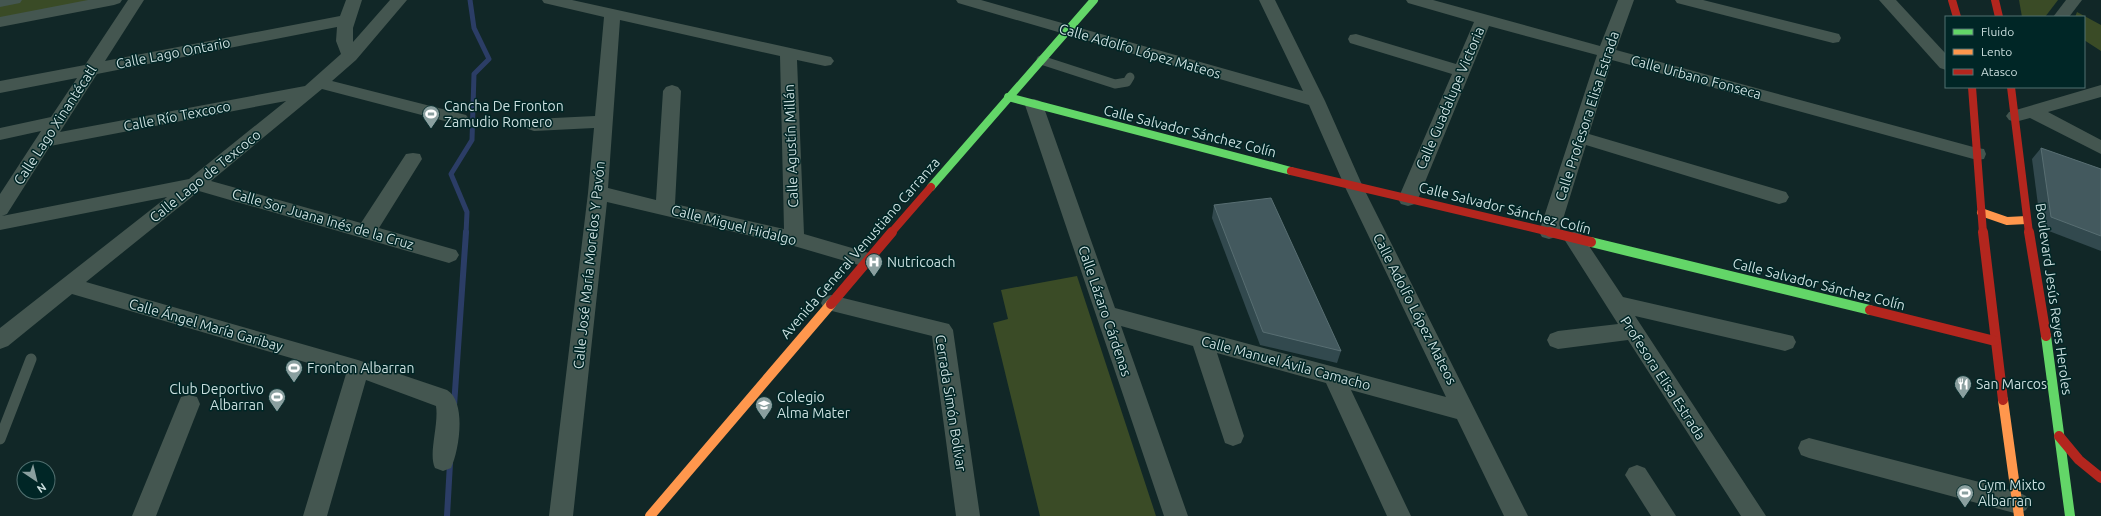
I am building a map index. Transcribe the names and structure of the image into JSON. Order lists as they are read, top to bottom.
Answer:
{
  "streets": {
    "main road": ["Calle Salvador Sánchez Colín", "Avenida General Venustiano Carranza", "Boulevard Jesús Reyes Heroles"],
    "street": [
      "Calle Adolfo López Mateos",
      "Calle Lago Ontario",
      "Calle Urbano Fonseca",
      "Calle Guadalupe Victoria",
      "Calle Río Texcoco",
      "Calle Profesora Elisa Estrada",
      "Calle Lago Xinantécatl",
      "Calle Agustín Millán",
      "Calle Lago de Texcoco",
      "Calle Sor Juana Inés de la Cruz",
      "Calle Miguel Hidalgo",
      "Calle José María Morelos Y Pavón",
      "Calle Lázaro Cárdenas",
      "Calle Ángel María Garibay",
      "Calle Manuel Ávila Camacho",
      "Profesora Elisa Estrada",
      "Cerrada Simón Bolívar"
    ]
  },
  "crossings": [
    ["Calle Adolfo López Mateos", "Calle Salvador Sánchez Colín"],
    ["Calle Adolfo López Mateos", "Avenida General Venustiano Carranza"],
    ["Calle Adolfo López Mateos", "Calle Manuel Ávila Camacho"],
    ["Calle Lago Ontario", "Calle Lago Xinantécatl"],
    ["Calle Urbano Fonseca", "Calle Guadalupe Victoria"],
    ["Calle Urbano Fonseca", "Calle Profesora Elisa Estrada"],
    ["Calle Guadalupe Victoria", "Calle Salvador Sánchez Colín"],
    ["Calle Río Texcoco", "Calle Lago Xinantécatl"],
    ["Calle Río Texcoco", "Calle Lago de Texcoco"],
    ["Calle Profesora Elisa Estrada", "Calle Salvador Sánchez Colín"],
    ["Calle Salvador Sánchez Colín", "Avenida General Venustiano Carranza"],
    ["Calle Salvador Sánchez Colín", "Calle Lázaro Cárdenas"],
    ["Calle Salvador Sánchez Colín", "Profesora Elisa Estrada"],
    ["Calle Agustín Millán", "Calle Miguel Hidalgo"],
    ["Calle Lago de Texcoco", "Calle Sor Juana Inés de la Cruz"],
    ["Calle Lago de Texcoco", "Calle Ángel María Garibay"],
    ["Calle Miguel Hidalgo", "Avenida General Venustiano Carranza"],
    ["Calle Miguel Hidalgo", "Calle José María Morelos Y Pavón"],
    ["Avenida General Venustiano Carranza", "Cerrada Simón Bolívar"],
    ["Calle Lázaro Cárdenas", "Calle Manuel Ávila Camacho"]
  ],
  "places": {
    "sports": [
      "Cancha De Fronton Zamudio Romero",
      "Fronton Albarran",
      "Club Deportivo Albarran",
      "Gym Mixto Albarran"
    ],
    "hospital": ["Nutricoach"],
    "restaurant": ["San Marcos"],
    "school or university": ["Colegio Alma Mater"]
  },
  "legend": ["Fluido", "Lento", "Atasco"],
  "north": "bottom right"
}
